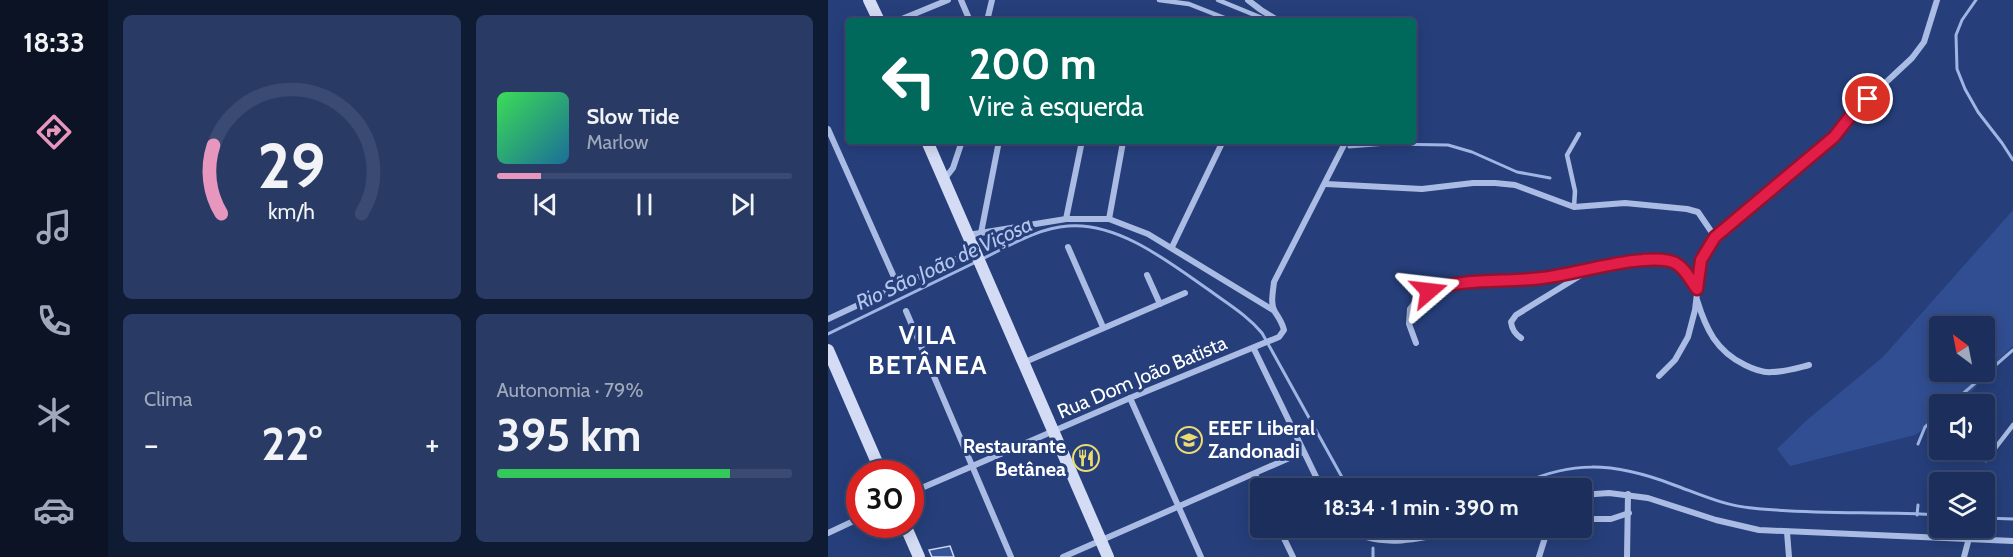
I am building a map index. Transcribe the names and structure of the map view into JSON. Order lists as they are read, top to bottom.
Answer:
{
  "streets": {
    "street": ["Rua Dom João Batista"]
  },
  "districts": ["VILA BETÂNEA"],
  "water": ["Rio São João de Viçosa"],
  "places": {
    "school or university": ["EEEF Liberal Zandonadi"],
    "restaurant": ["Restaurante Betânea"]
  },
  "north": "top left",
  "page": {
    "tabs": "18:33",
    "turn": ["200 m", "Vire à esquerda"],
    "song": ["Slow Tide", "Marlow"],
    "tile": [
      "Clima",
      ["Autonomia · 79%", "395 km"]
    ],
    "heat": ["−", "22°", "+"],
    "limit": "30",
    "trip": "18:34 · 1 min · 390 m",
    "gauge": ["29", "km/h"]
  }
}
